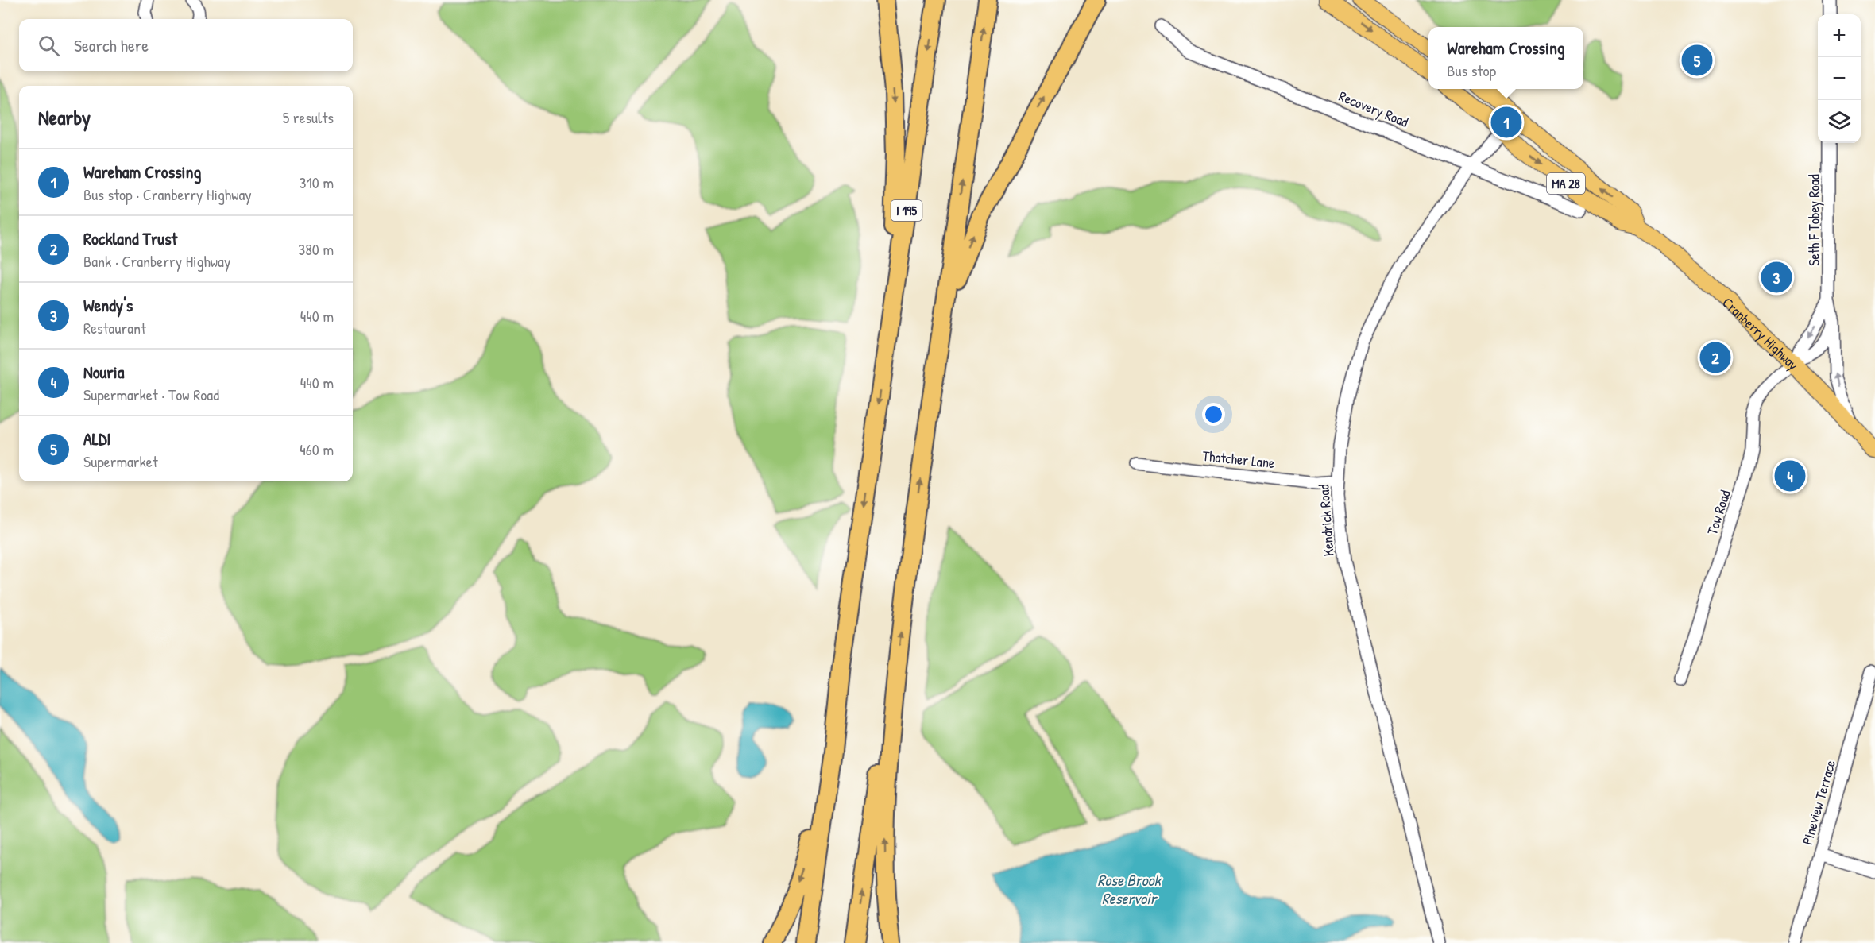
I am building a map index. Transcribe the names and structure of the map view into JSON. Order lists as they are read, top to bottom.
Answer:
{
  "streets": {
    "highway": ["I 195"],
    "main road": ["MA 28", "Cranberry Highway"],
    "street": [
      "Recovery Road",
      "Seth F Tobey Road",
      "Thatcher Lane",
      "Tow Road",
      "Kendrick Road",
      "Pineview Terrace"
    ]
  },
  "crossings": [
    ["Recovery Road", "Kendrick Road"],
    ["Seth F Tobey Road", "Cranberry Highway"],
    ["Seth F Tobey Road", "Tow Road"],
    ["Cranberry Highway", "Tow Road"],
    ["Cranberry Highway", "Kendrick Road"],
    ["Thatcher Lane", "Kendrick Road"]
  ],
  "water": ["Rose Brook Reservoir"],
  "page": {
    "map_buttons": ["+", "−"],
    "search": "Search here",
    "popup": ["Wareham Crossing", "Bus stop"],
    "pins": [
      "5",
      "1",
      "3",
      "2",
      "4"
    ],
    "heading": ["Nearby", "5 results"],
    "list": [
      {
        "mark": "1",
        "name": "Wareham Crossing",
        "note": "Bus stop · Cranberry Highway",
        "value": "310 m"
      },
      {
        "mark": "2",
        "name": "Rockland Trust",
        "note": "Bank · Cranberry Highway",
        "value": "380 m"
      },
      {
        "mark": "3",
        "name": "Wendy's",
        "note": "Restaurant",
        "value": "440 m"
      },
      {
        "mark": "4",
        "name": "Nouria",
        "note": "Supermarket · Tow Road",
        "value": "440 m"
      },
      {
        "mark": "5",
        "name": "ALDI",
        "note": "Supermarket",
        "value": "460 m"
      }
    ]
  }
}
